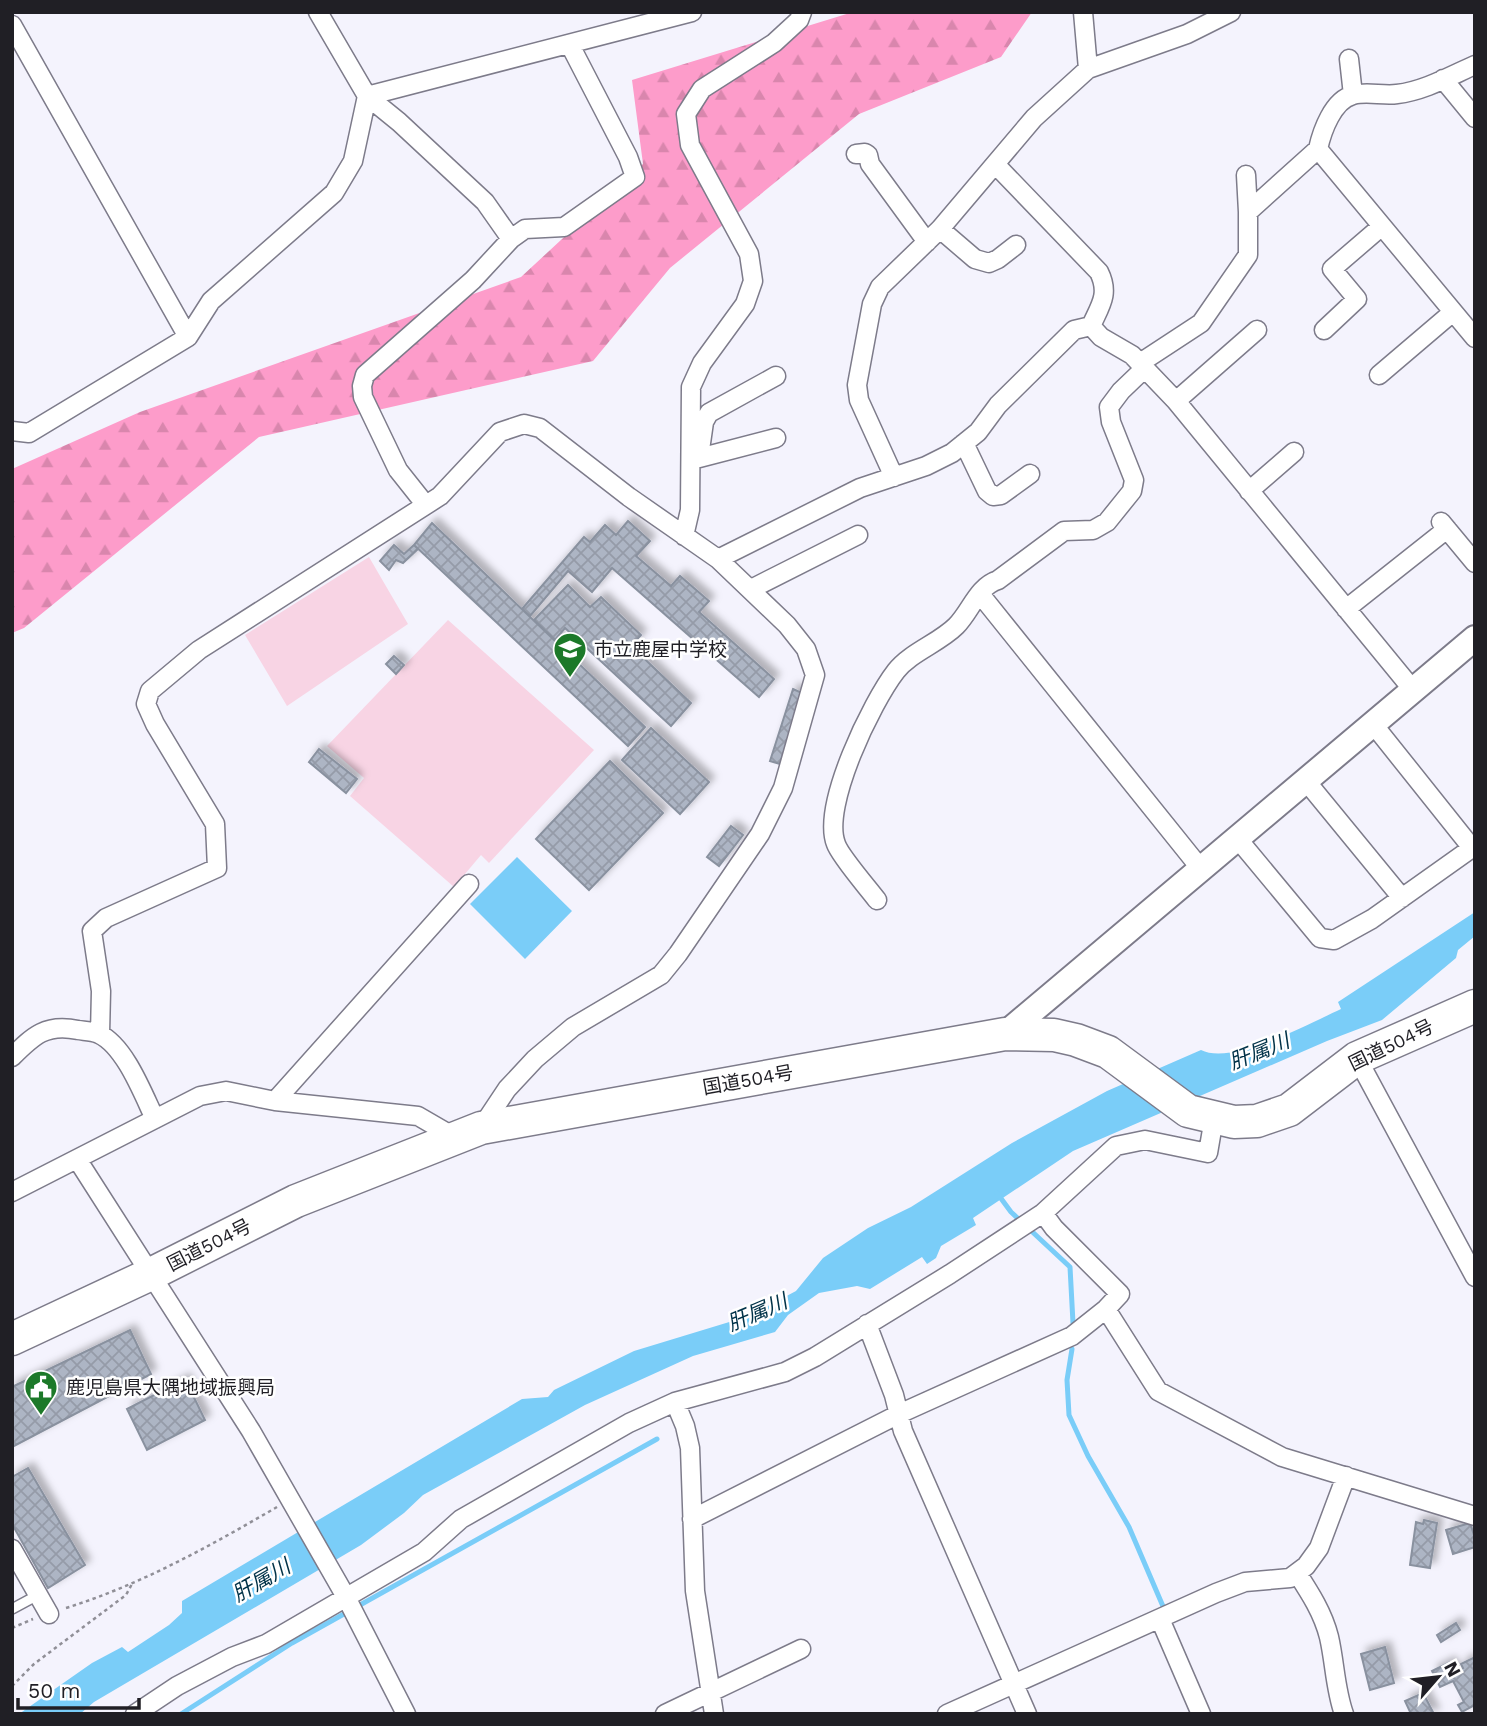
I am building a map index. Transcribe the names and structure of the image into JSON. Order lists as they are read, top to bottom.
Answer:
{
  "streets": {
    "highway": ["国道504号"]
  },
  "water": ["肝属川"],
  "places": {
    "school or university": ["市立鹿屋中学校"],
    "public building": ["鹿児島県大隅地域振興局"]
  },
  "scale_bar": "50 m",
  "north": "top right"
}
